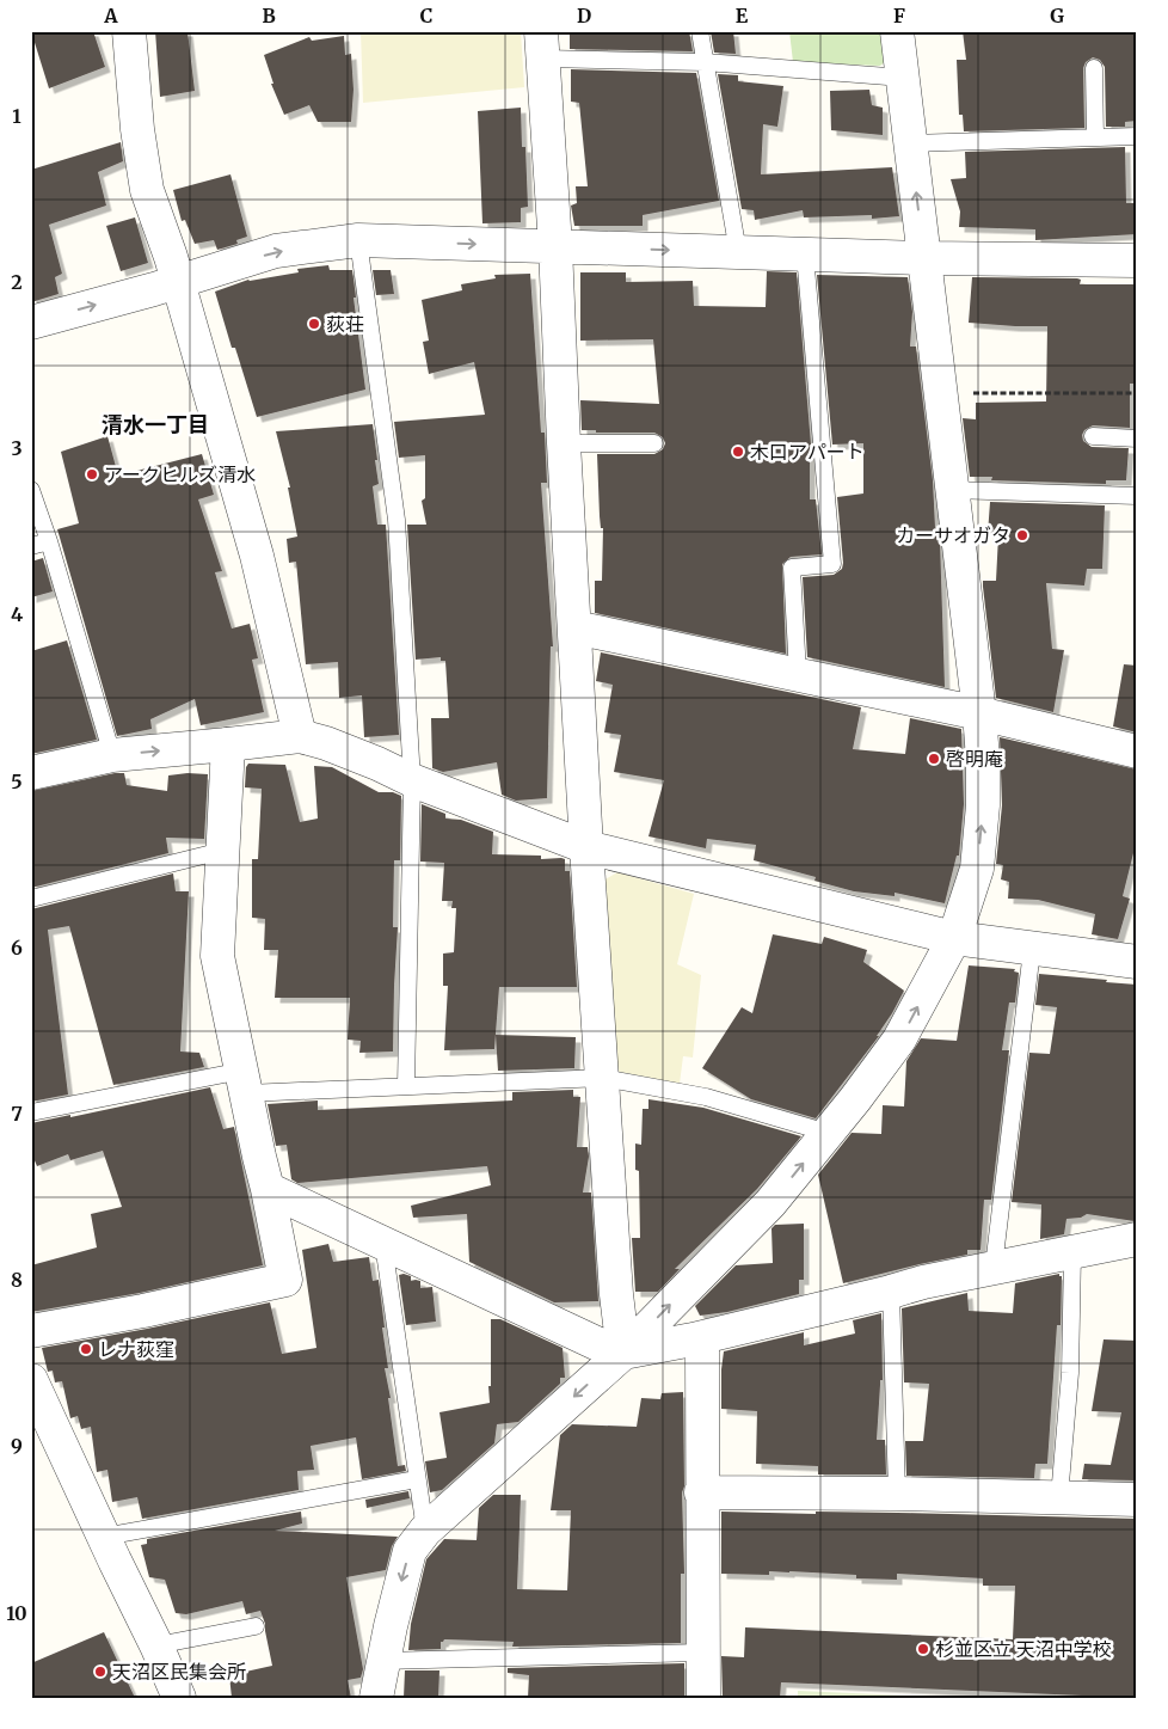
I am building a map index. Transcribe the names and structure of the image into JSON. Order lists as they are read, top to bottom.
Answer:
{
  "districts": ["清水一丁目"],
  "places": [
    "荻荘",
    "木口アパート",
    "アークヒルズ清水",
    "カーサオガタ",
    "啓明庵",
    "レナ荻窪",
    "杉並区立 天沼中学校",
    "天沼区民集会所"
  ],
  "grid": {
    "columns": [
      "A",
      "B",
      "C",
      "D",
      "E",
      "F",
      "G"
    ],
    "rows": [
      "1",
      "2",
      "3",
      "4",
      "5",
      "6",
      "7",
      "8",
      "9",
      "10"
    ]
  }
}
